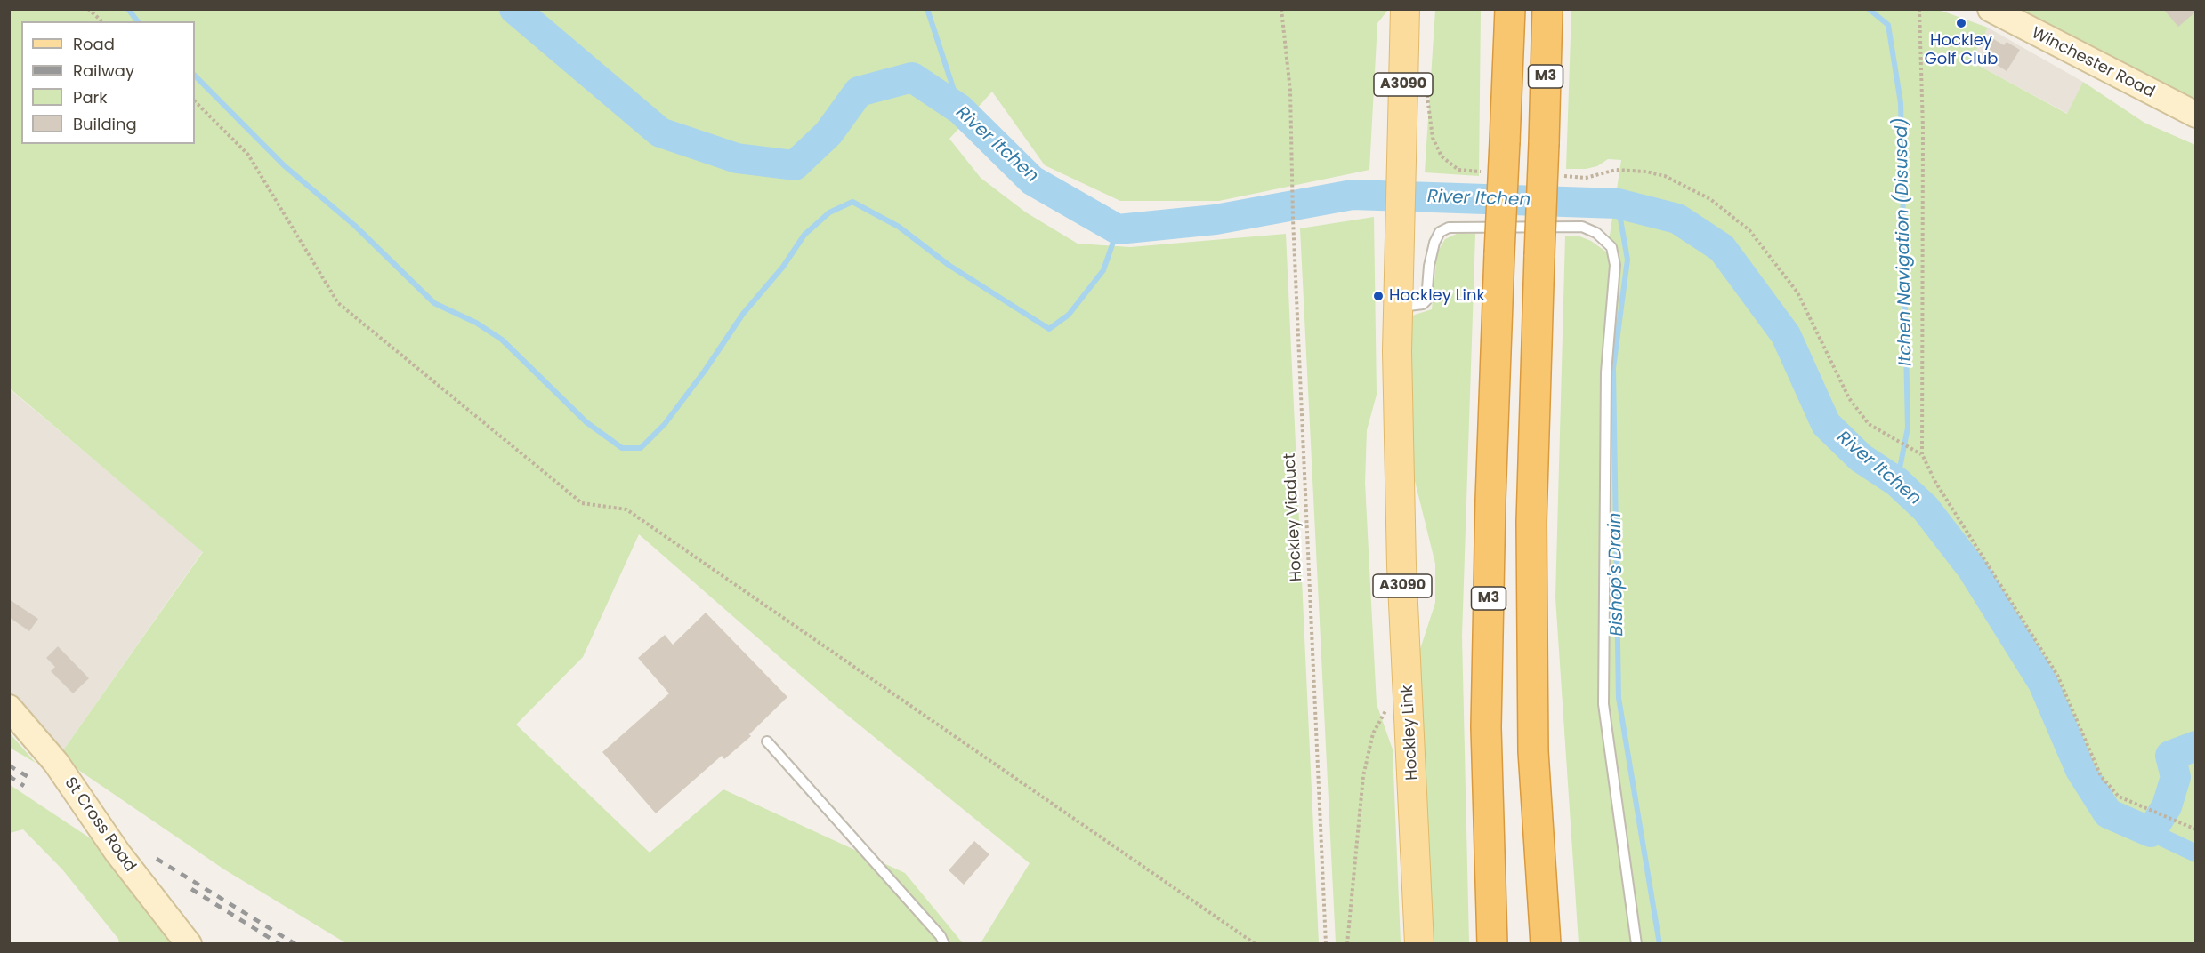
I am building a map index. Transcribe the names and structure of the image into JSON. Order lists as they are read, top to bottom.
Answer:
{
  "streets": {
    "highway": ["M3"],
    "main road": [
      "Winchester Road",
      "A3090",
      "Hockley Link",
      "St Cross Road"
    ],
    "path": ["Hockley Viaduct"]
  },
  "water": ["River Itchen", "Itchen Navigation (Disused)", "Bishop's Drain"],
  "places": ["Hockley Golf Club", "Hockley Link"],
  "legend": [
    "Road",
    "Railway",
    "Park",
    "Building"
  ]
}
